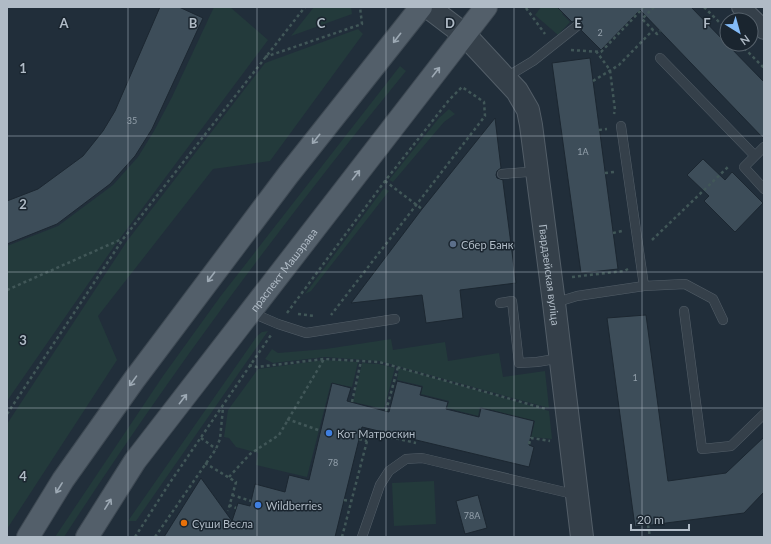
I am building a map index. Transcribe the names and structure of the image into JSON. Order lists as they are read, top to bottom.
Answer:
{
  "streets": {
    "main road": ["праспект Машэрава"],
    "street": ["Гвардзейская вуліца"]
  },
  "crossings": [
    ["праспект Машэрава", "Гвардзейская вуліца"]
  ],
  "places": [
    "Сбер Банк",
    "Кот Матроскин",
    "Wildberries",
    "Суши Весла"
  ],
  "house_numbers": [
    "2",
    "35",
    "1А",
    "1",
    "78",
    "78А"
  ],
  "scale_bar": "20 m",
  "north": "bottom right",
  "grid": {
    "columns": [
      "A",
      "B",
      "C",
      "D",
      "E",
      "F"
    ],
    "rows": [
      "1",
      "2",
      "3",
      "4"
    ]
  }
}
